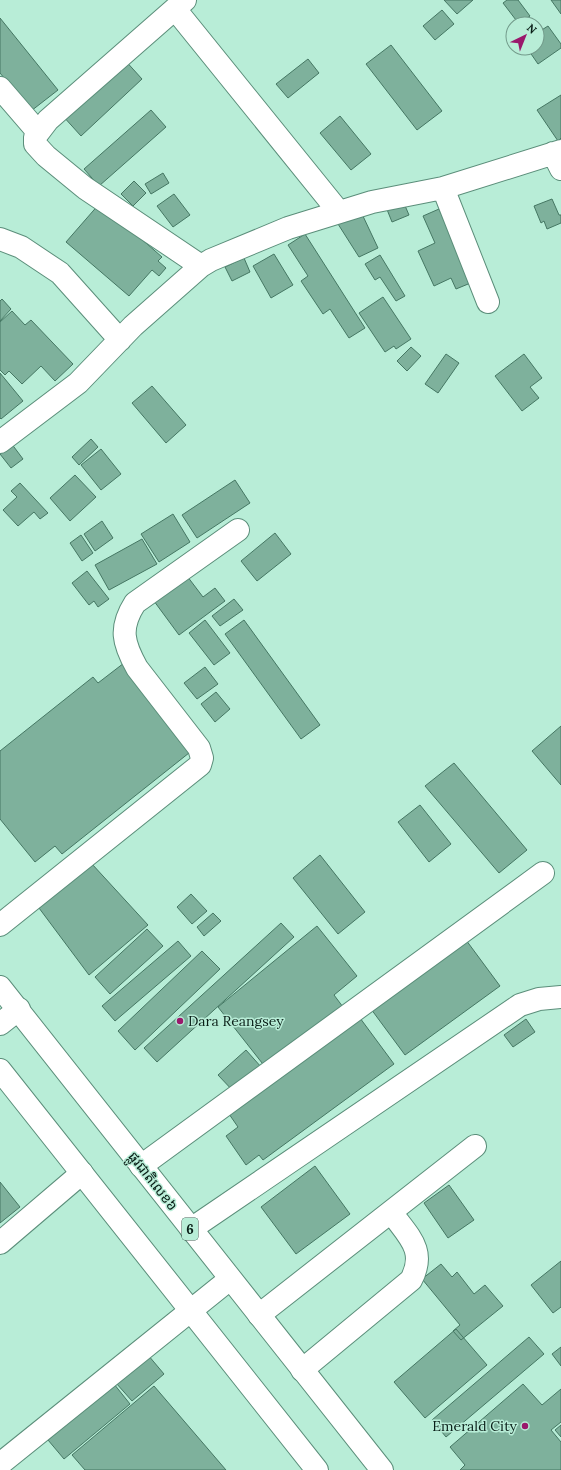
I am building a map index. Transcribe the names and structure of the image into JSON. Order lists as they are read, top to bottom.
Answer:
{
  "streets": {
    "street": ["ផ្លូវជាតិលេខ៦", "6"]
  },
  "places": ["Dara Reangsey", "Emerald City"],
  "north": "top right"
}
